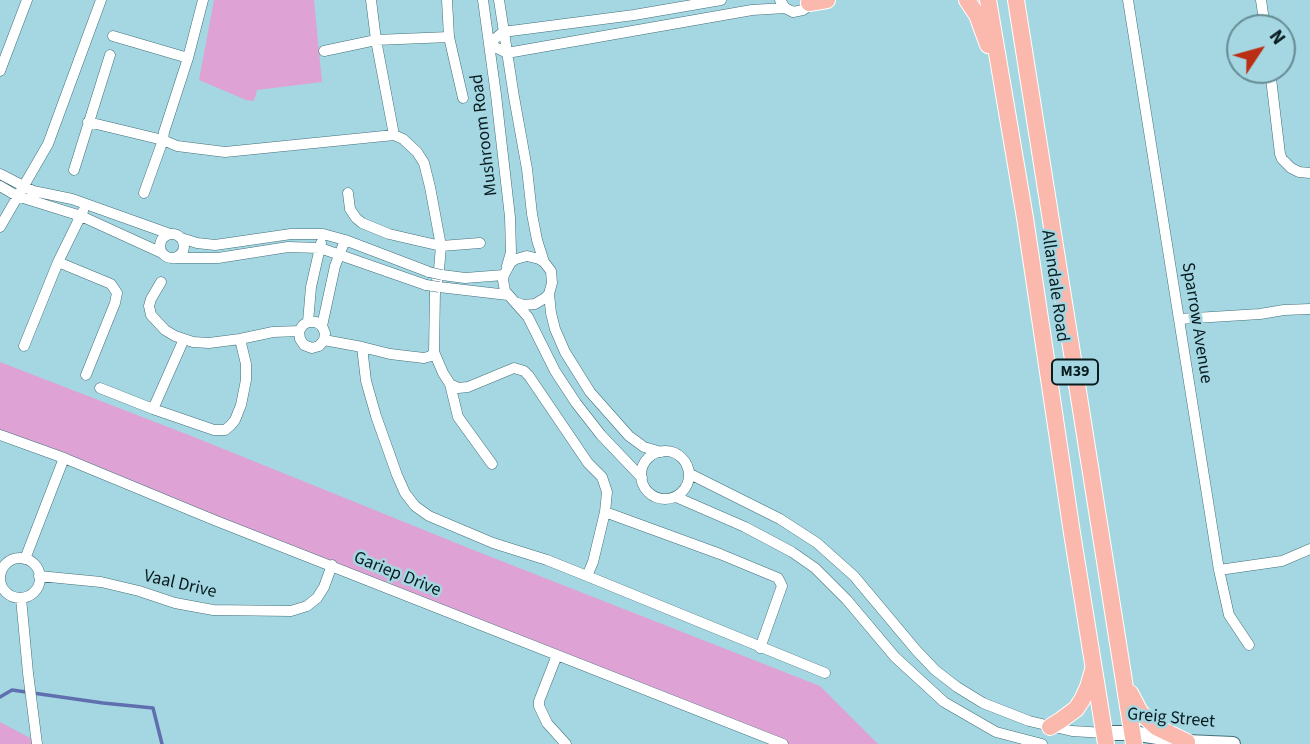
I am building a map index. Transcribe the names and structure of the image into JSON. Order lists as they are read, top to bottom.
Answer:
{
  "streets": {
    "main road": ["Allandale Road", "M39"],
    "street": [
      "Mushroom Road",
      "Sparrow Avenue",
      "Gariep Drive",
      "Vaal Drive",
      "Greig Street"
    ]
  },
  "crossings": [
    ["Allandale Road", "Greig Street"],
    ["Gariep Drive", "Vaal Drive"]
  ],
  "north": "top right"
}
